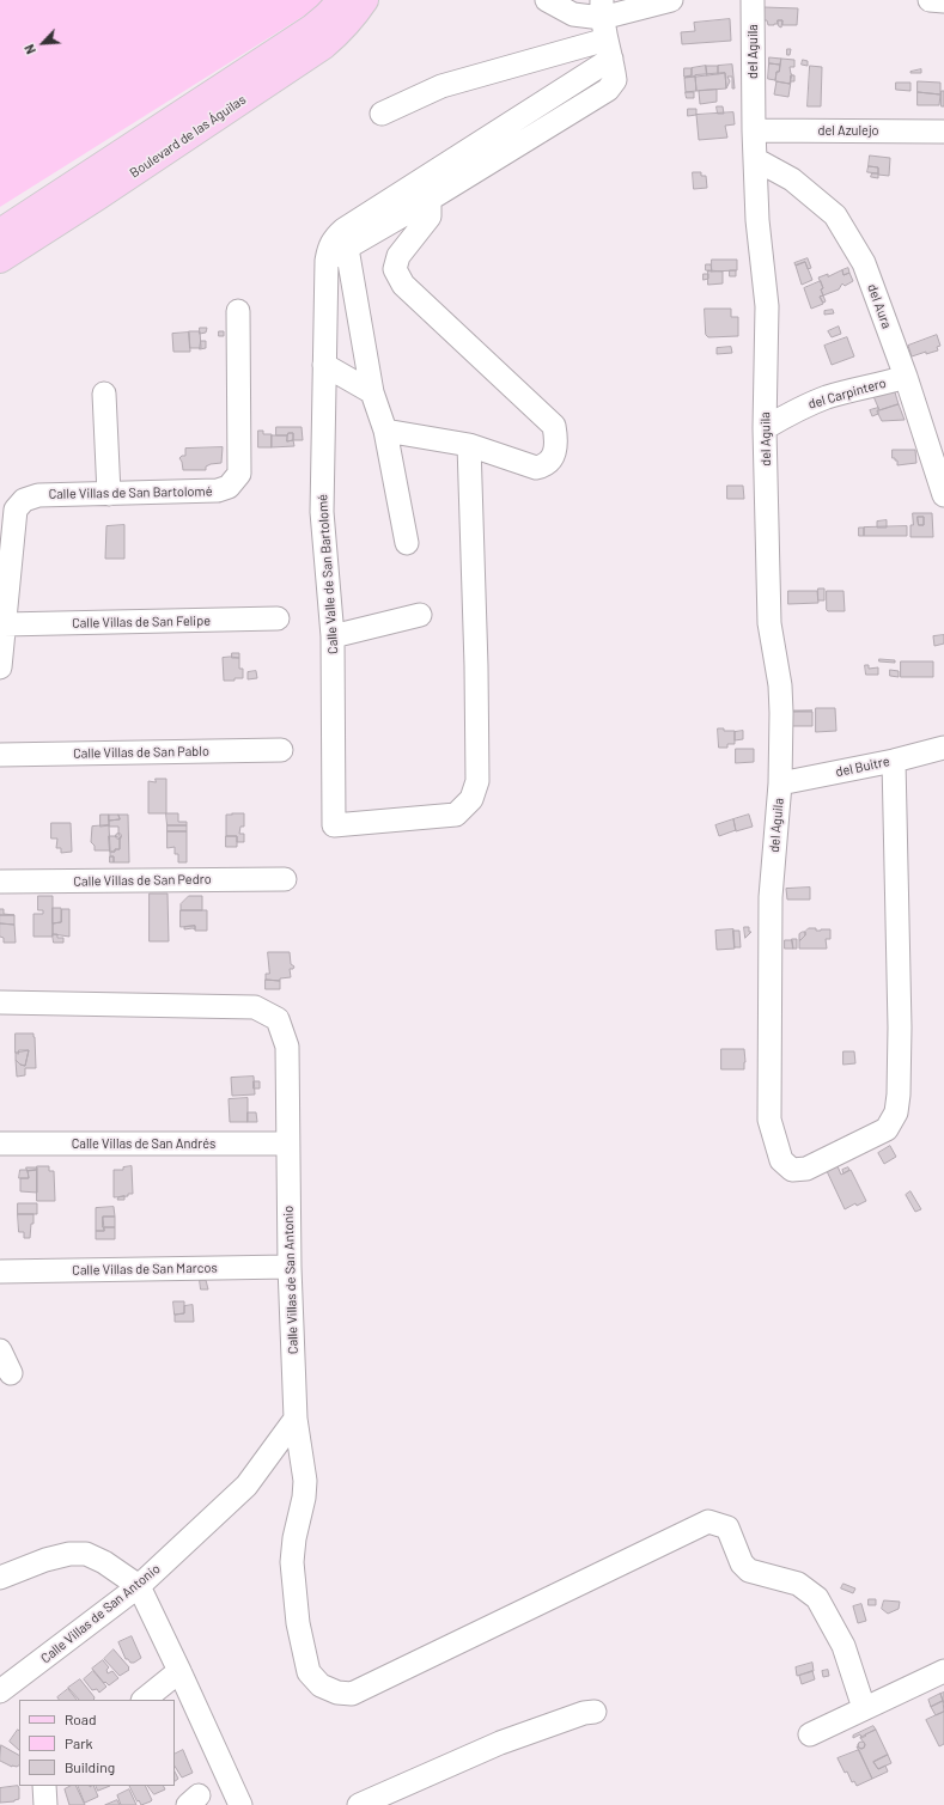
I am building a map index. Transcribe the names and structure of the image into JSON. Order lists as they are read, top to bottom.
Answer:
{
  "streets": {
    "main road": ["Boulevard de las Águilas"],
    "street": [
      "del Aguila",
      "del Azulejo",
      "del Aura",
      "del Carpintero",
      "Calle Villas de San Bartolomé",
      "Calle Valle de San Bartolomé",
      "Calle Villas de San Felipe",
      "Calle Villas de San Pablo",
      "del Buitre",
      "Calle Villas de San Pedro",
      "Calle Villas de San Andrés",
      "Calle Villas de San Marcos",
      "Calle Villas de San Antonio"
    ]
  },
  "crossings": [
    ["del Aguila", "del Azulejo"],
    ["del Aguila", "del Aura"],
    ["del Aguila", "del Carpintero"],
    ["del Aguila", "del Buitre"],
    ["del Aura", "del Carpintero"],
    ["Calle Villas de San Bartolomé", "Calle Villas de San Felipe"],
    ["Calle Villas de San Andrés", "Calle Villas de San Antonio"],
    ["Calle Villas de San Marcos", "Calle Villas de San Antonio"]
  ],
  "legend": ["Road", "Park", "Building"],
  "north": "bottom left"
}
